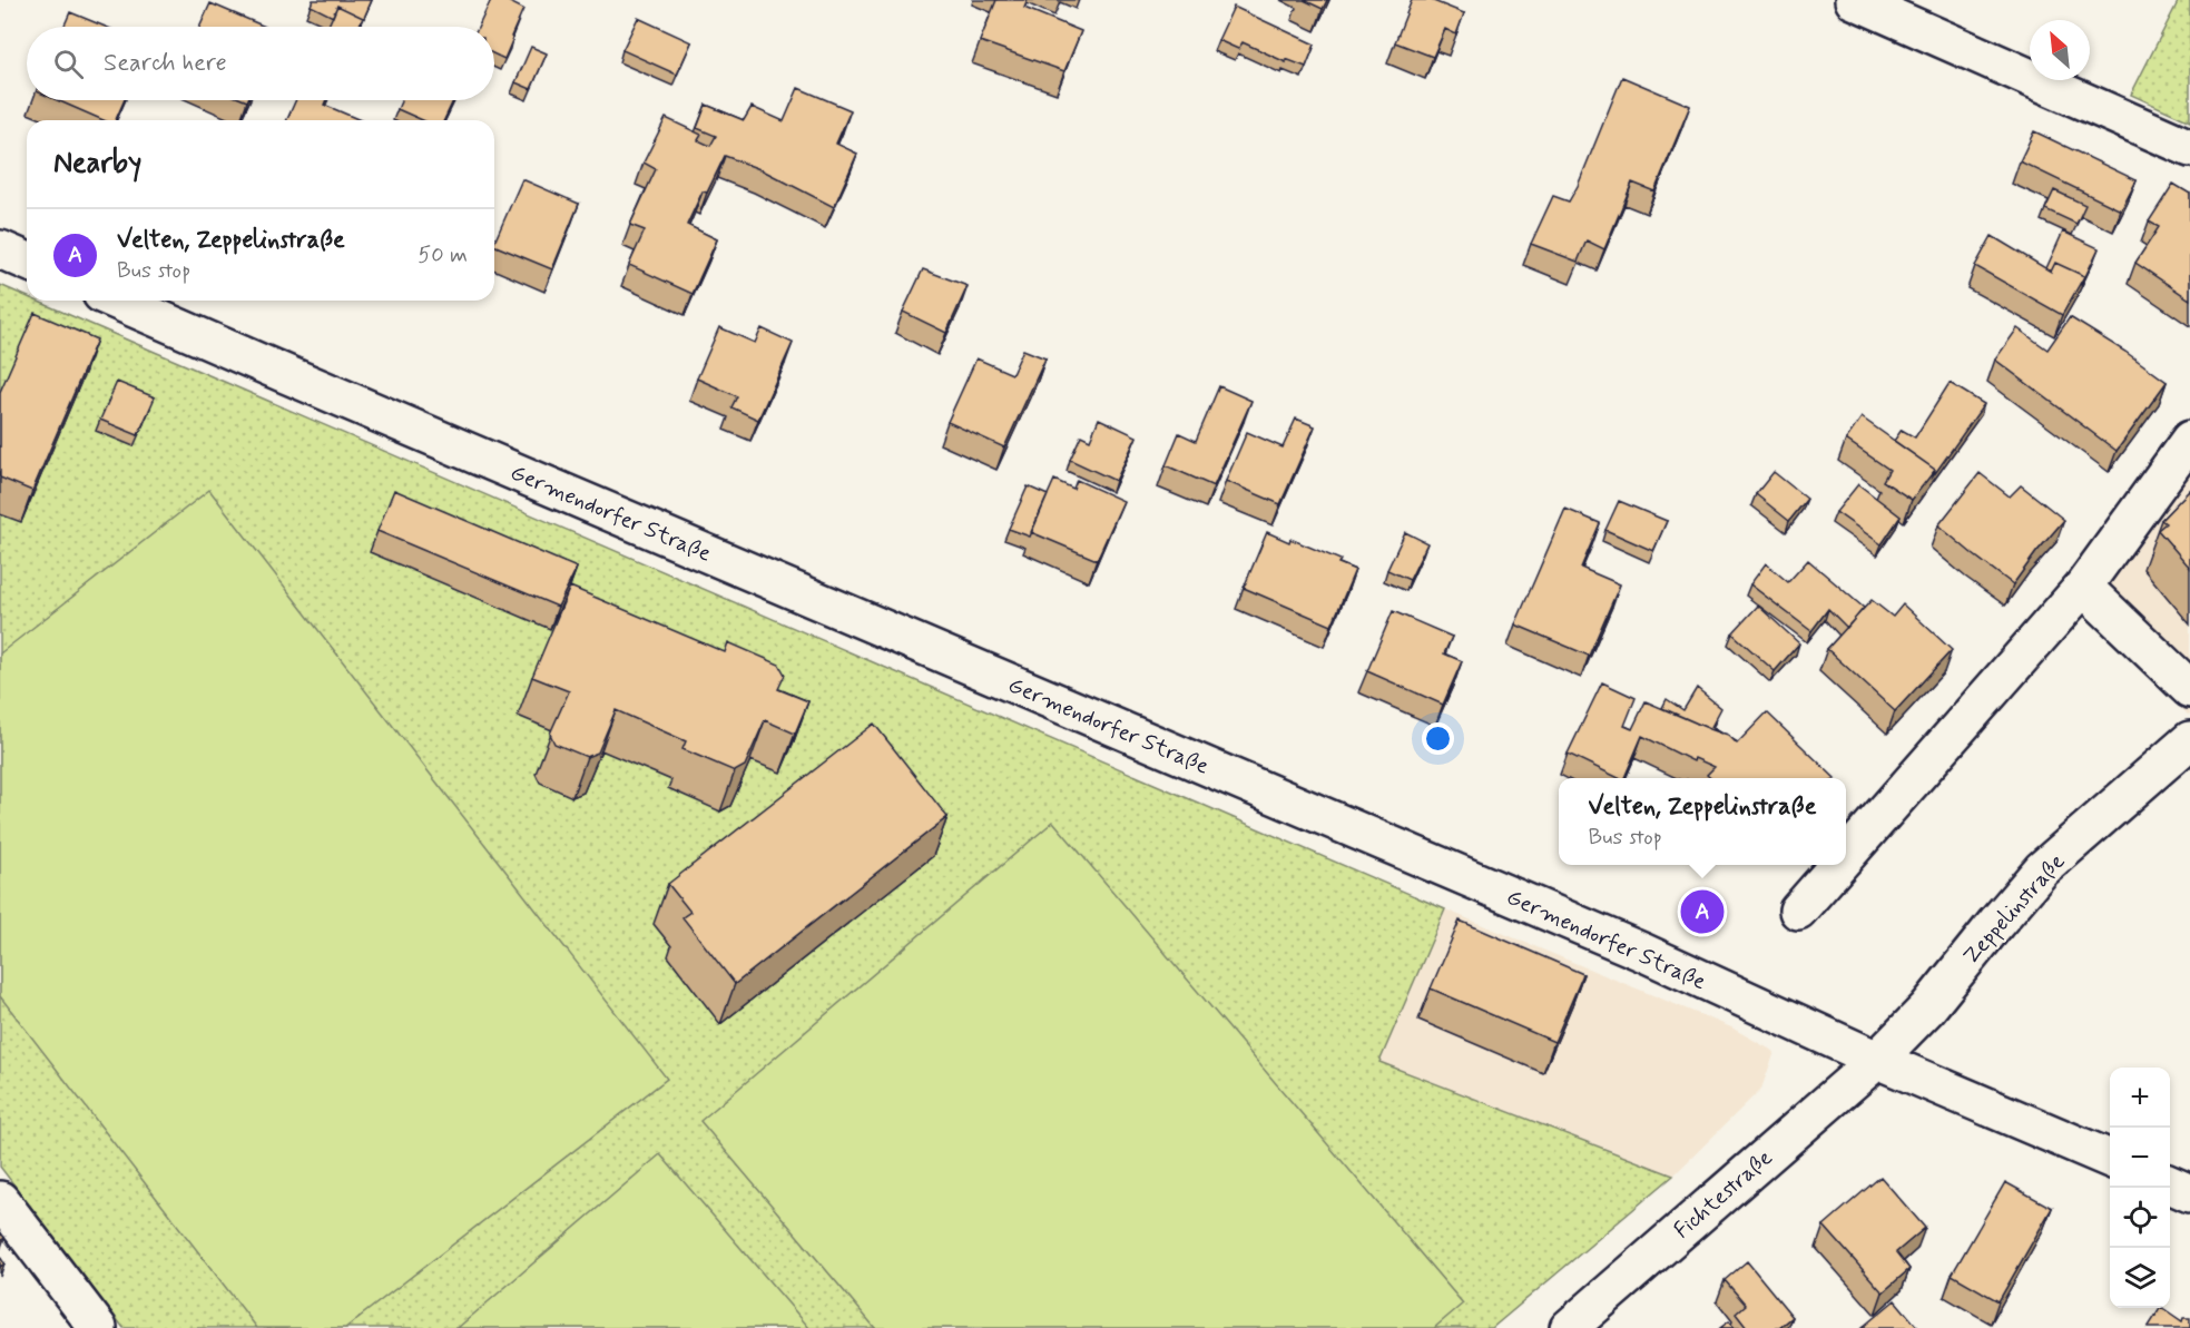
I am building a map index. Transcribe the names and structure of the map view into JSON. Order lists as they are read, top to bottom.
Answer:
{
  "streets": {
    "main road": ["Germendorfer Straße", "Zeppelinstraße", "Fichtestraße"]
  },
  "crossings": [
    ["Germendorfer Straße", "Zeppelinstraße"],
    ["Germendorfer Straße", "Fichtestraße"],
    ["Zeppelinstraße", "Fichtestraße"]
  ],
  "north": "top left",
  "page": {
    "search": "Search here",
    "heading": "Nearby",
    "list": [
      {
        "mark": "A",
        "name": "Velten, Zeppelinstraße",
        "note": "Bus stop",
        "value": "50 m"
      }
    ],
    "popup": ["Velten, Zeppelinstraße", "Bus stop"],
    "pins": "A",
    "map_buttons": ["+", "−"]
  }
}
